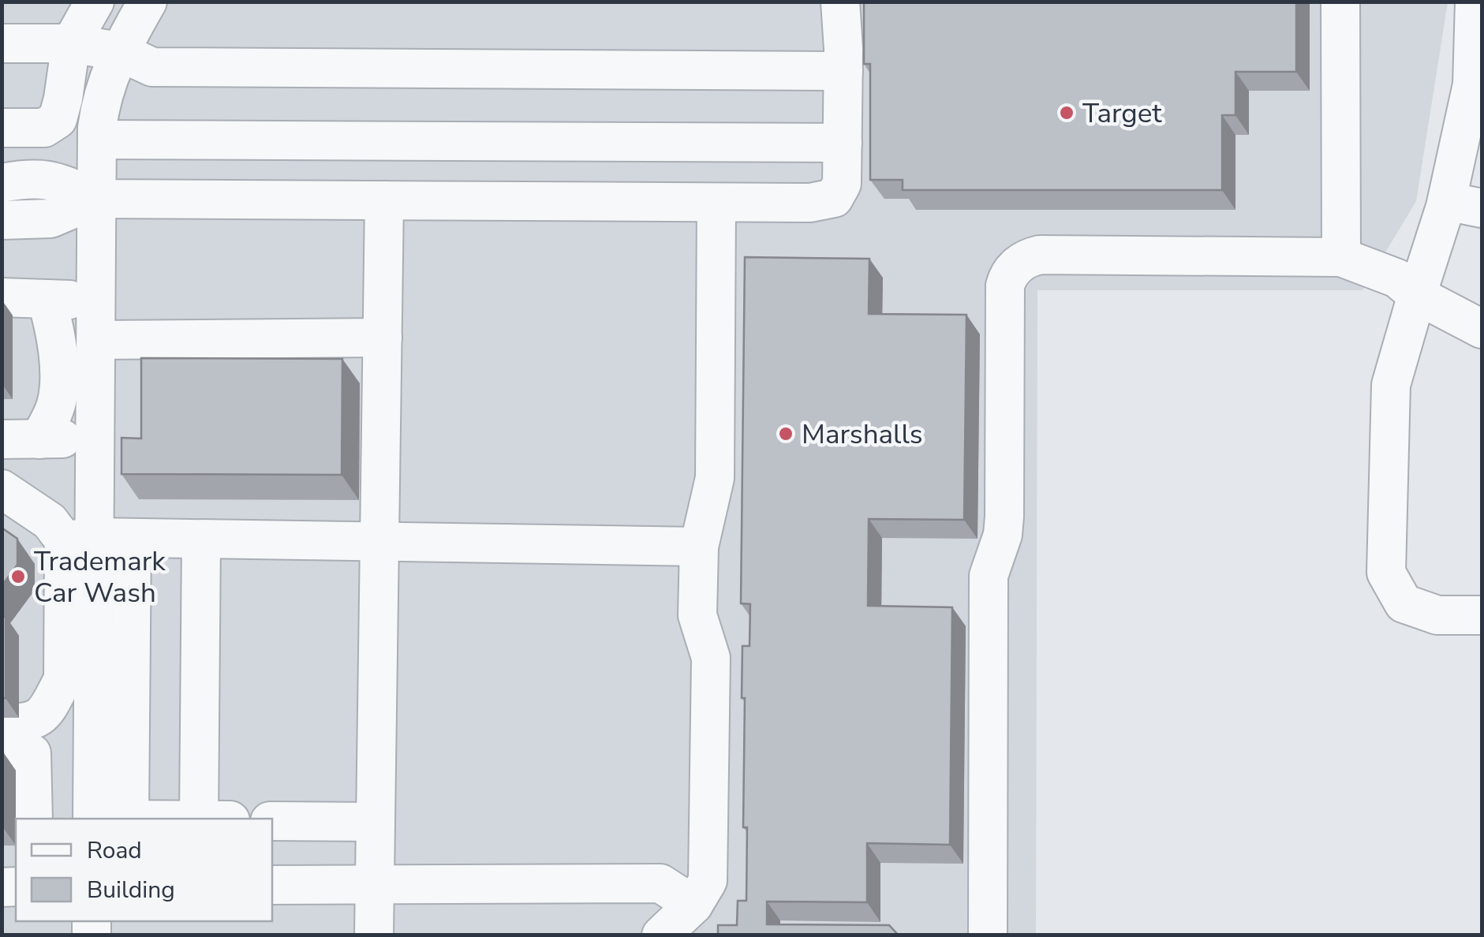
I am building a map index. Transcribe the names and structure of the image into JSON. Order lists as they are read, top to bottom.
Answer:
{
  "places": ["Target", "Marshalls", "Trademark Car Wash"],
  "legend": ["Road", "Building"]
}
